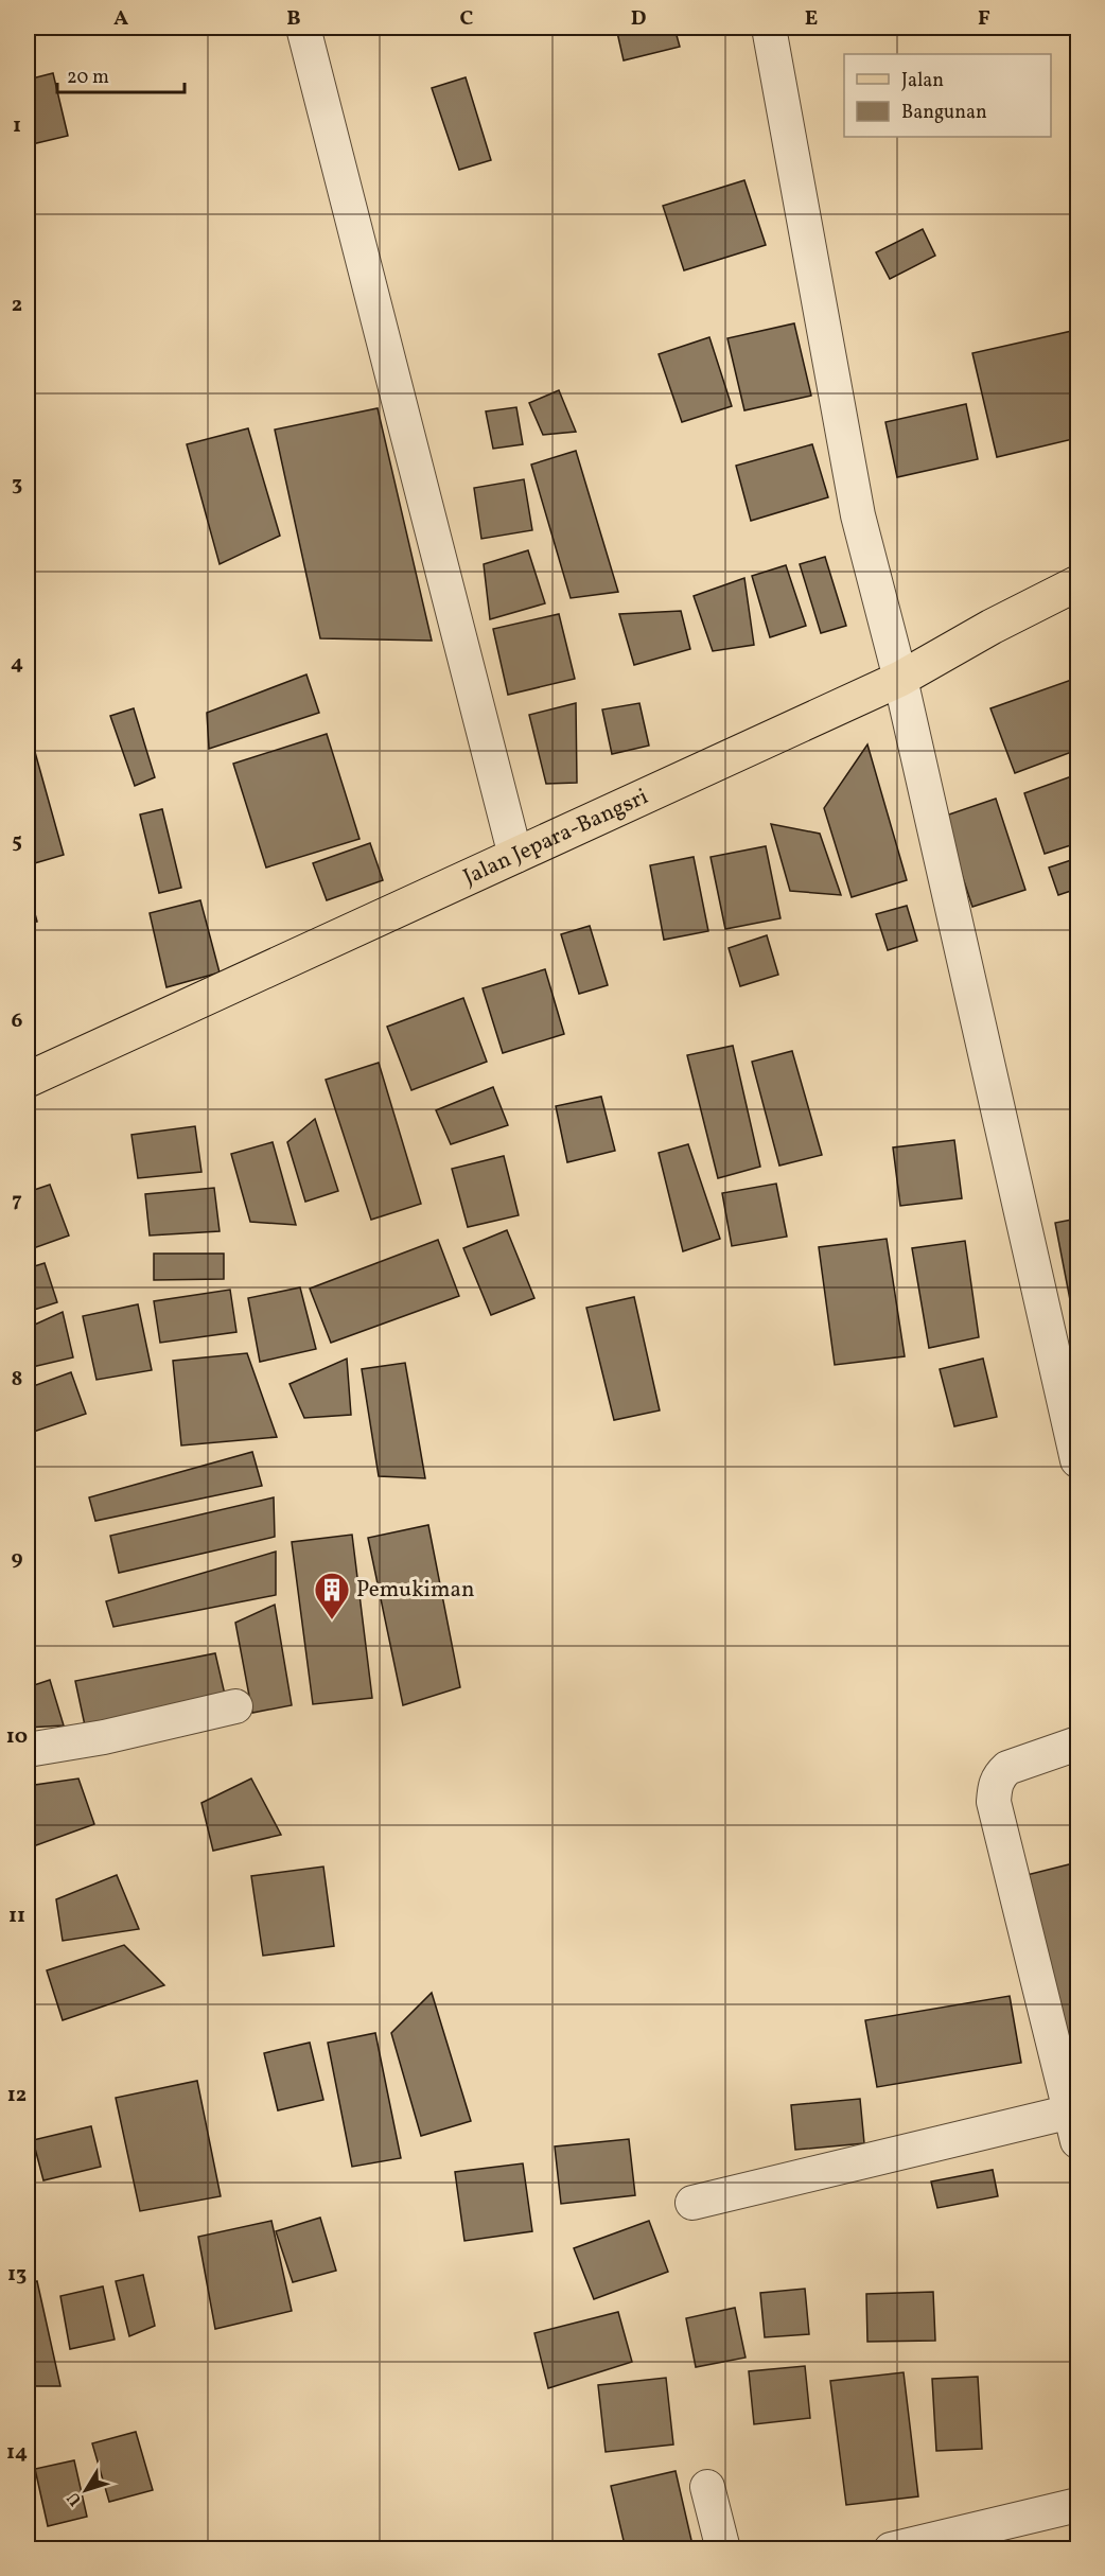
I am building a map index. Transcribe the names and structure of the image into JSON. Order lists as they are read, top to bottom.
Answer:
{
  "streets": {
    "main road": ["Jalan Jepara-Bangsri"]
  },
  "places": {
    "building": ["Pemukiman"]
  },
  "legend": ["Jalan", "Bangunan"],
  "scale_bar": "20 m",
  "north": "bottom left",
  "grid": {
    "columns": [
      "A",
      "B",
      "C",
      "D",
      "E",
      "F"
    ],
    "rows": [
      "1",
      "2",
      "3",
      "4",
      "5",
      "6",
      "7",
      "8",
      "9",
      "10",
      "11",
      "12",
      "13",
      "14"
    ]
  }
}
